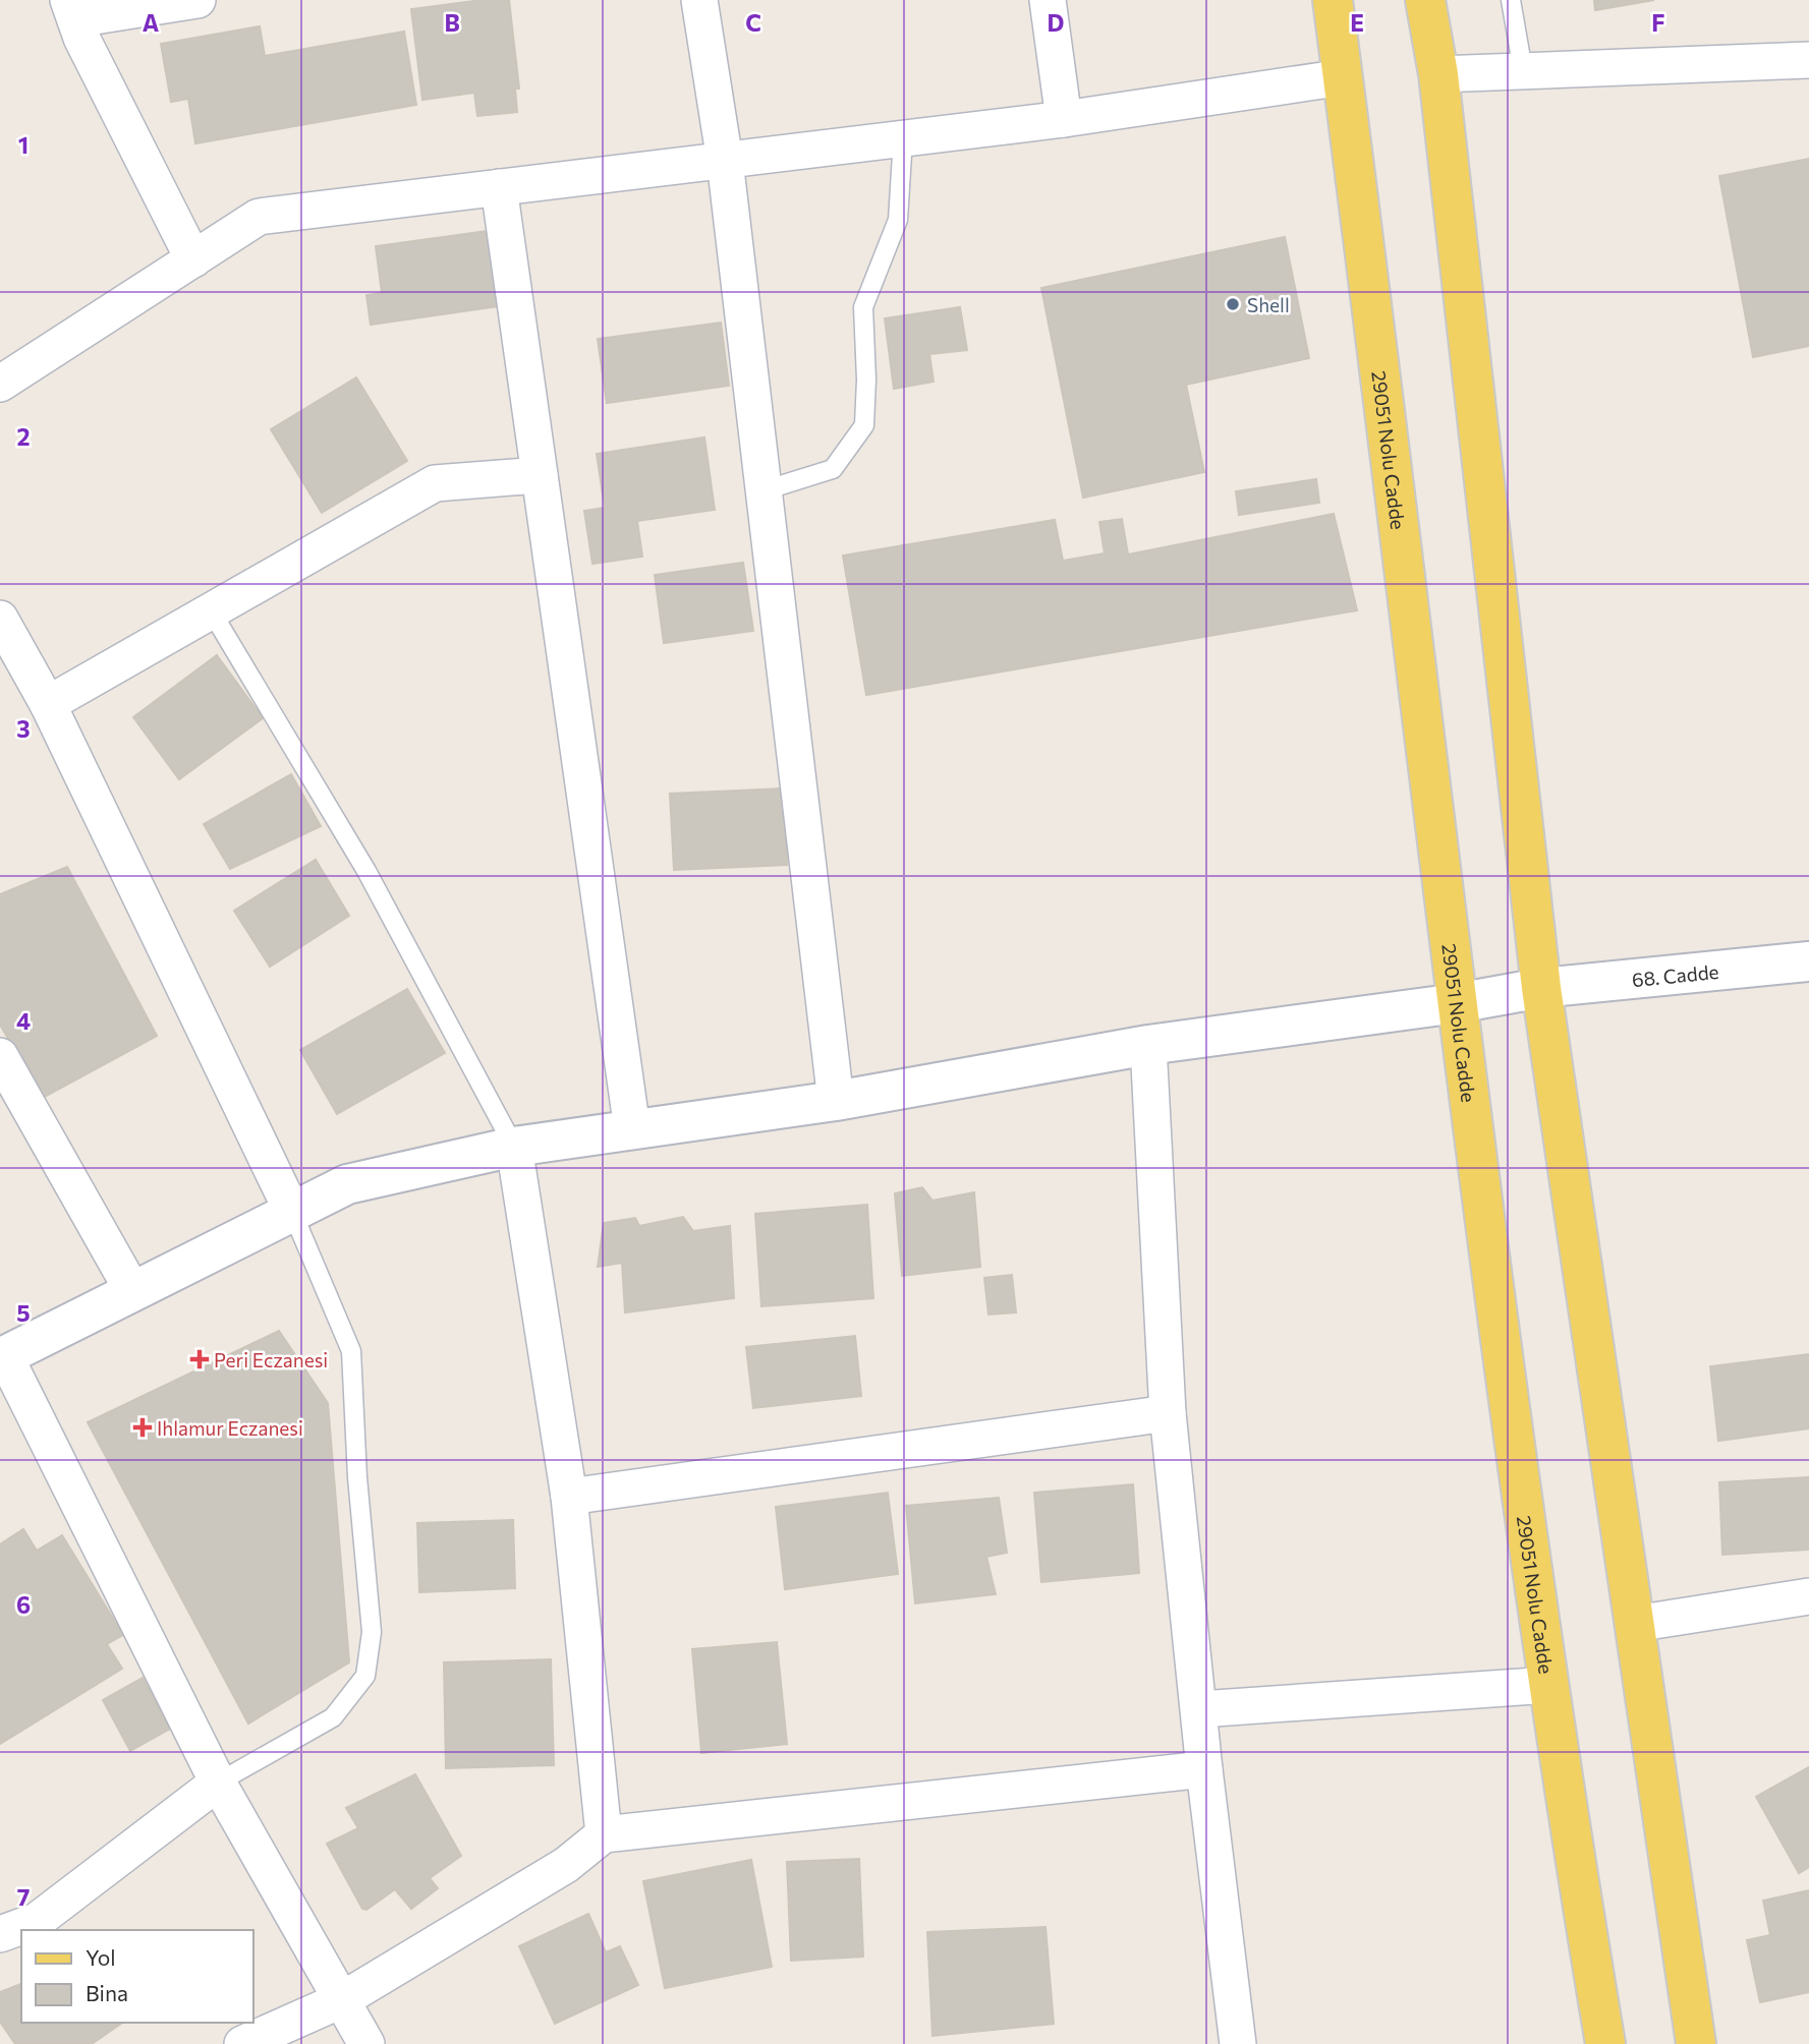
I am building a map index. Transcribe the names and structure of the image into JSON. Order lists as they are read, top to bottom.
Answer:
{
  "streets": {
    "main road": ["29051 Nolu Cadde"],
    "street": ["68. Cadde"]
  },
  "crossings": [
    ["29051 Nolu Cadde", "68. Cadde"]
  ],
  "places": {
    "other": ["Shell"],
    "health": ["Peri Eczanesi", "Ihlamur Eczanesi"]
  },
  "legend": ["Yol", "Bina"],
  "grid": {
    "columns": [
      "A",
      "B",
      "C",
      "D",
      "E",
      "F"
    ],
    "rows": [
      "1",
      "2",
      "3",
      "4",
      "5",
      "6",
      "7"
    ]
  }
}
